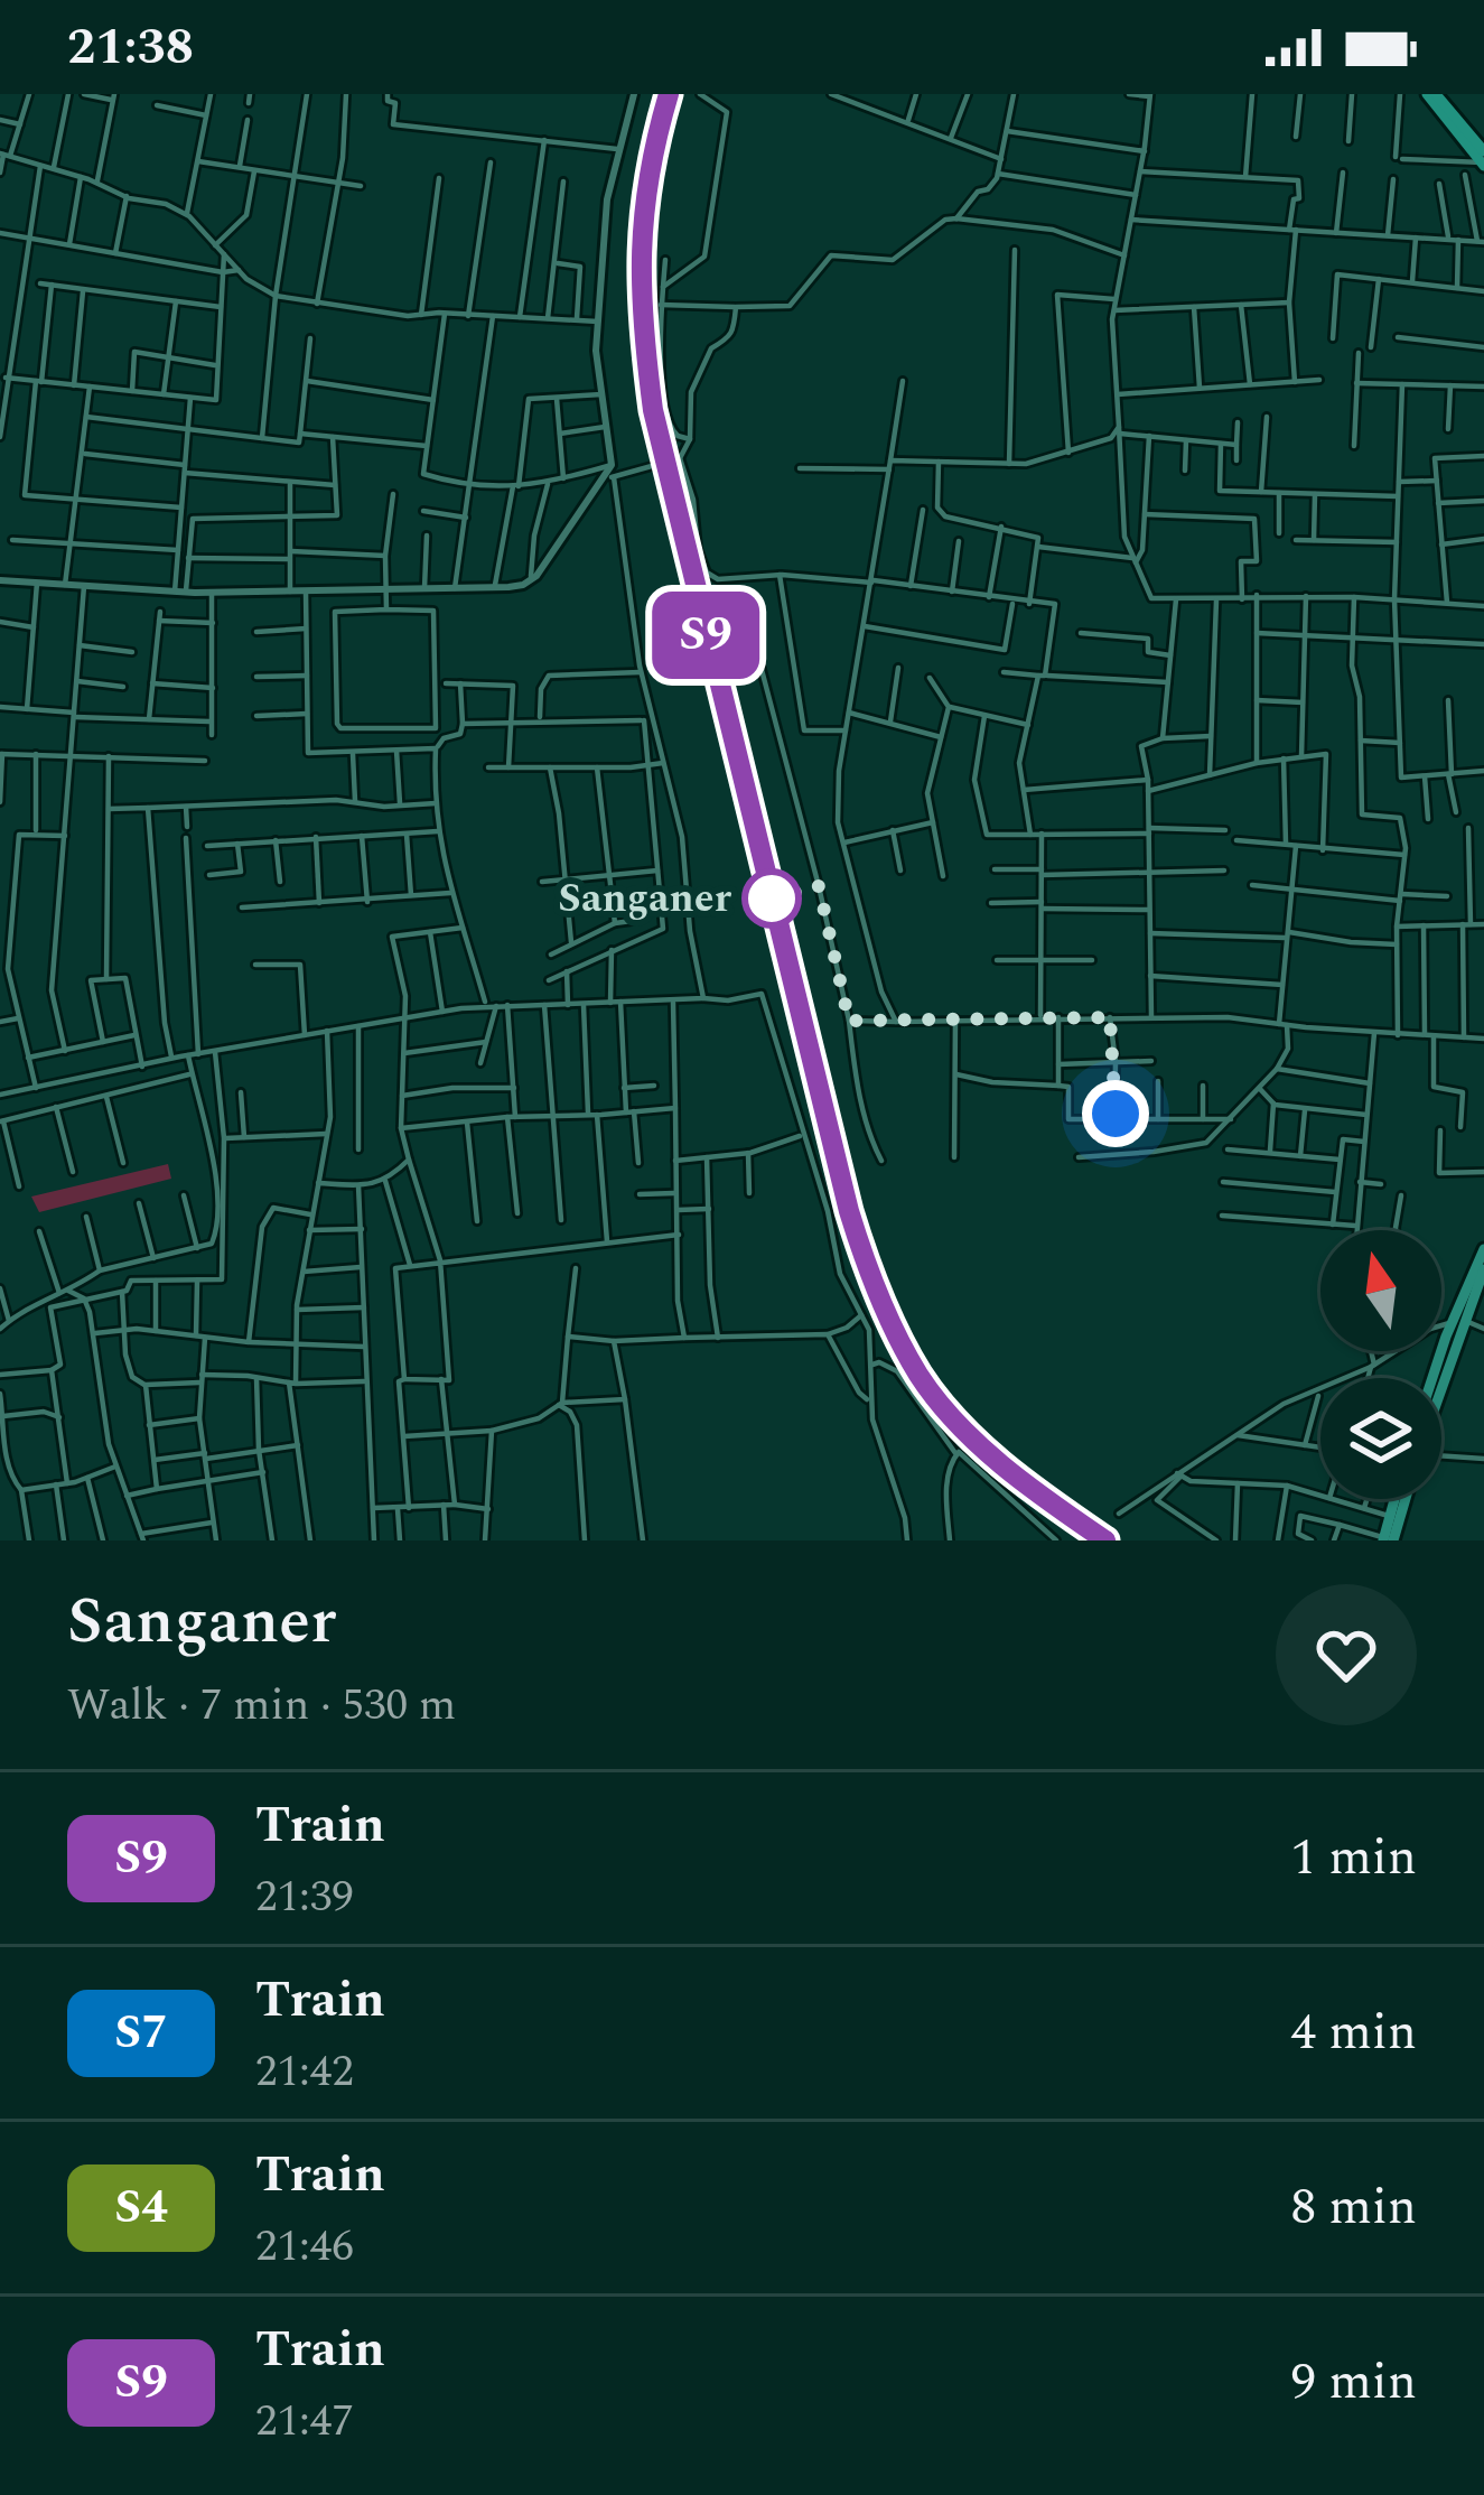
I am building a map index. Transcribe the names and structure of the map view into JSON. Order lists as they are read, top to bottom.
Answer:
{
  "places": ["Sanganer"],
  "north": "top",
  "page": {
    "status": "21:38",
    "on_map": "S9",
    "heading": ["Sanganer", "Walk · 7 min · 530 m"],
    "list": [
      {
        "mark": "S9",
        "name": "Train",
        "note": "21:39",
        "value": "1 min"
      },
      {
        "mark": "S7",
        "name": "Train",
        "note": "21:42",
        "value": "4 min"
      },
      {
        "mark": "S4",
        "name": "Train",
        "note": "21:46",
        "value": "8 min"
      },
      {
        "mark": "S9",
        "name": "Train",
        "note": "21:47",
        "value": "9 min"
      }
    ]
  }
}
